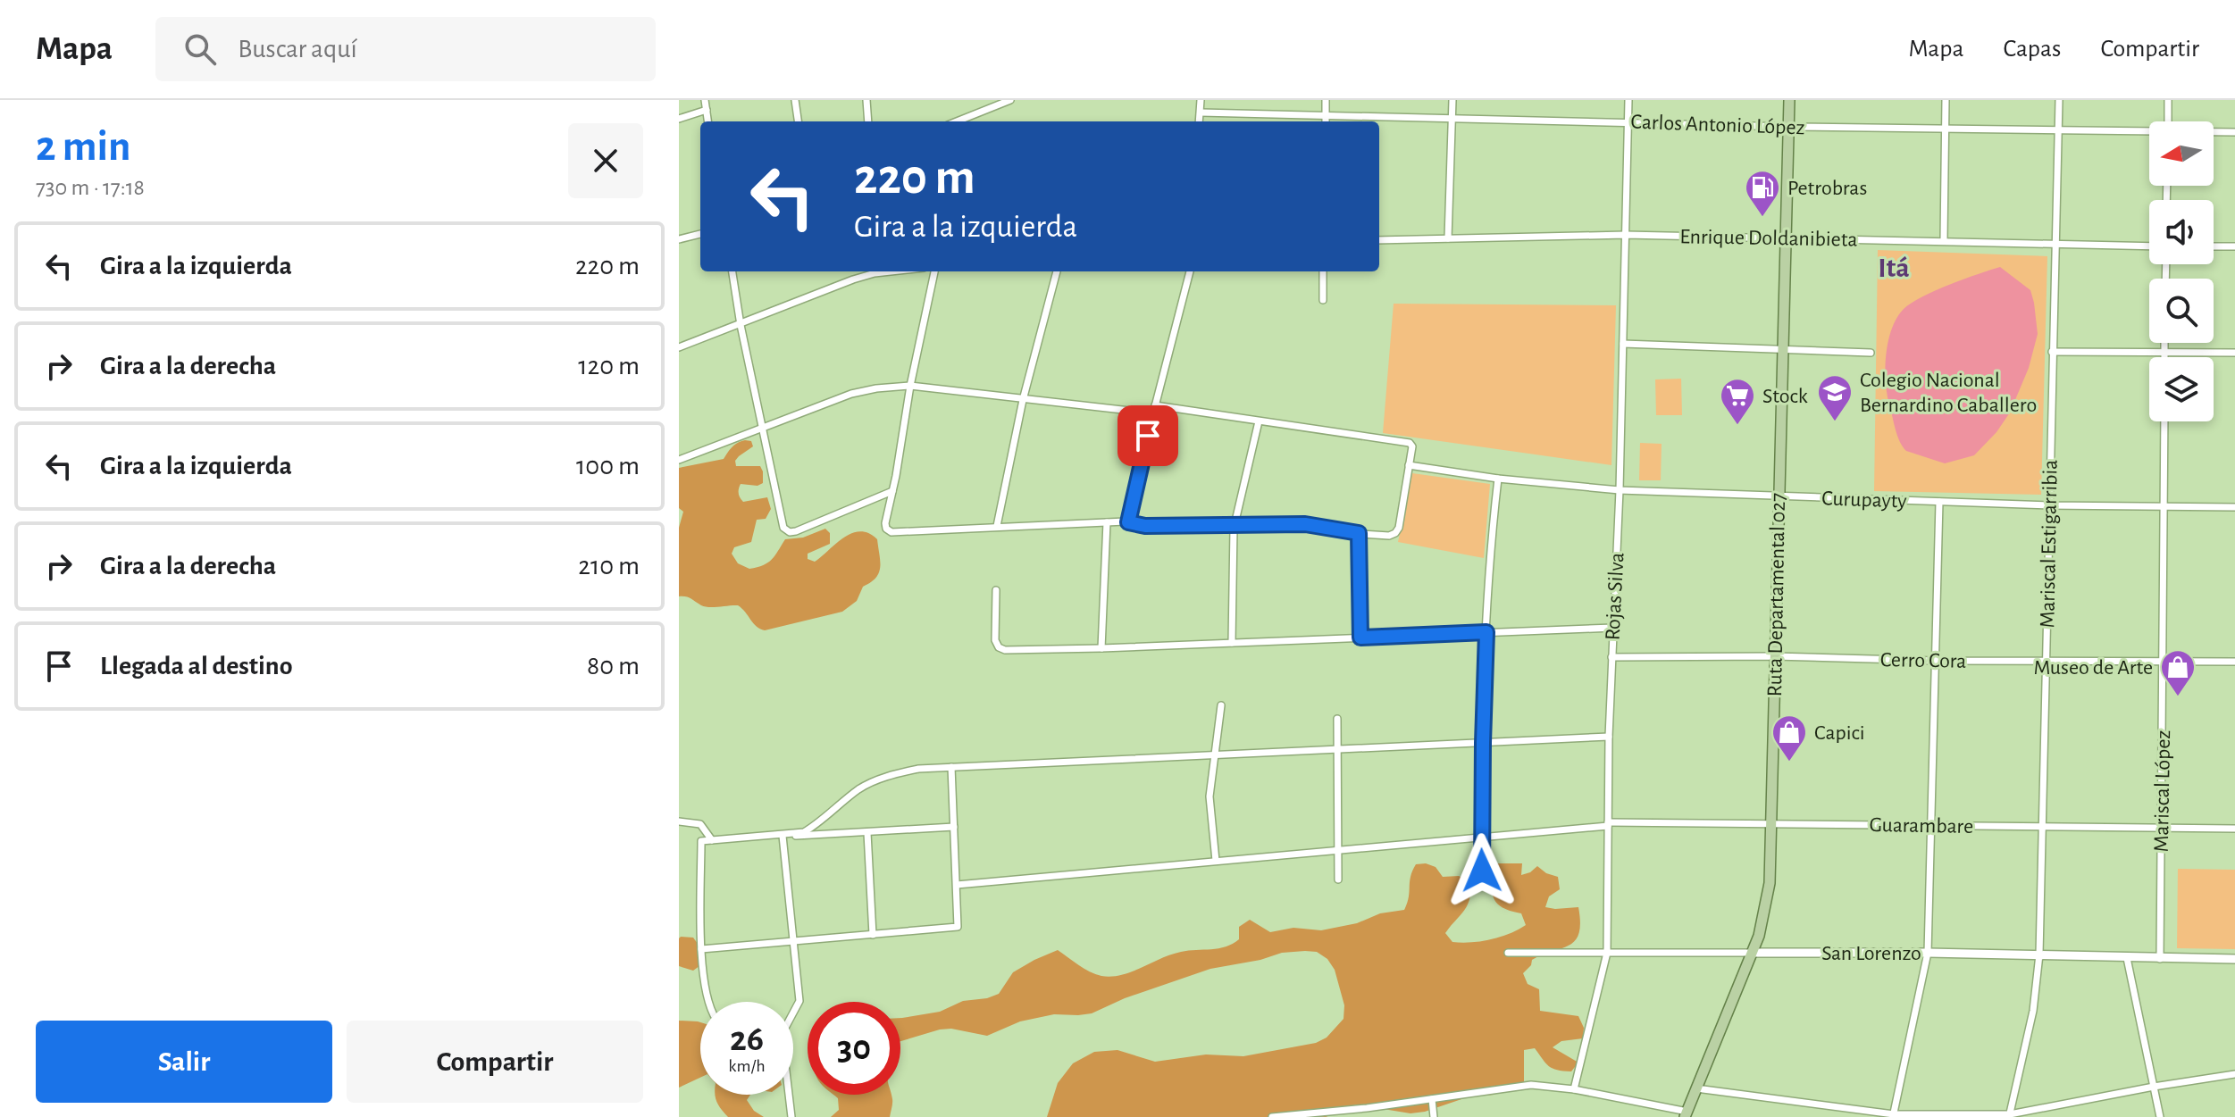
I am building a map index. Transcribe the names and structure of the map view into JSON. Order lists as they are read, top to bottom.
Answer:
{
  "streets": {
    "main road": ["Ruta Departamental 027"],
    "street": [
      "Carlos Antonio López",
      "Enrique Doldanibieta",
      "Curupayty",
      "Mariscal Estigarribia",
      "Rojas Silva",
      "Cerro Cora",
      "Mariscal López",
      "Guarambare",
      "San Lorenzo"
    ]
  },
  "crossings": [
    ["Carlos Antonio López", "Mariscal Estigarribia"],
    ["Carlos Antonio López", "Ruta Departamental 027"],
    ["Carlos Antonio López", "Rojas Silva"],
    ["Enrique Doldanibieta", "Mariscal Estigarribia"],
    ["Enrique Doldanibieta", "Ruta Departamental 027"],
    ["Enrique Doldanibieta", "Rojas Silva"],
    ["Curupayty", "Mariscal Estigarribia"],
    ["Curupayty", "Ruta Departamental 027"],
    ["Curupayty", "Rojas Silva"],
    ["Curupayty", "Mariscal López"],
    ["Mariscal Estigarribia", "Cerro Cora"],
    ["Mariscal Estigarribia", "Guarambare"],
    ["Mariscal Estigarribia", "San Lorenzo"],
    ["Ruta Departamental 027", "Cerro Cora"],
    ["Ruta Departamental 027", "Guarambare"],
    ["Ruta Departamental 027", "San Lorenzo"],
    ["Rojas Silva", "Cerro Cora"],
    ["Rojas Silva", "Guarambare"],
    ["Rojas Silva", "San Lorenzo"],
    ["Cerro Cora", "Mariscal López"],
    ["Mariscal López", "Guarambare"],
    ["Mariscal López", "San Lorenzo"]
  ],
  "districts": ["Itá"],
  "places": {
    "fuel station": ["Petrobras"],
    "school or university": ["Colegio Nacional Bernardino Caballero"],
    "supermarket": ["Stock"],
    "shop": ["Museo de Arte", "Capici"]
  },
  "north": "left",
  "page": {
    "header": "Mapa",
    "search": "Buscar aquí",
    "nav": ["Mapa", "Capas", "Compartir"],
    "heading": ["2 min", "730 m · 17:18"],
    "turn": ["220 m", "Gira a la izquierda"],
    "list": [
      {
        "name": "Gira a la izquierda",
        "value": "220 m"
      },
      {
        "name": "Gira a la derecha",
        "value": "120 m"
      },
      {
        "name": "Gira a la izquierda",
        "value": "100 m"
      },
      {
        "name": "Gira a la derecha",
        "value": "210 m"
      },
      {
        "name": "Llegada al destino",
        "value": "80 m"
      }
    ],
    "speed": "26 km/h",
    "limit": "30",
    "buttons": ["Salir", "Compartir"]
  }
}
